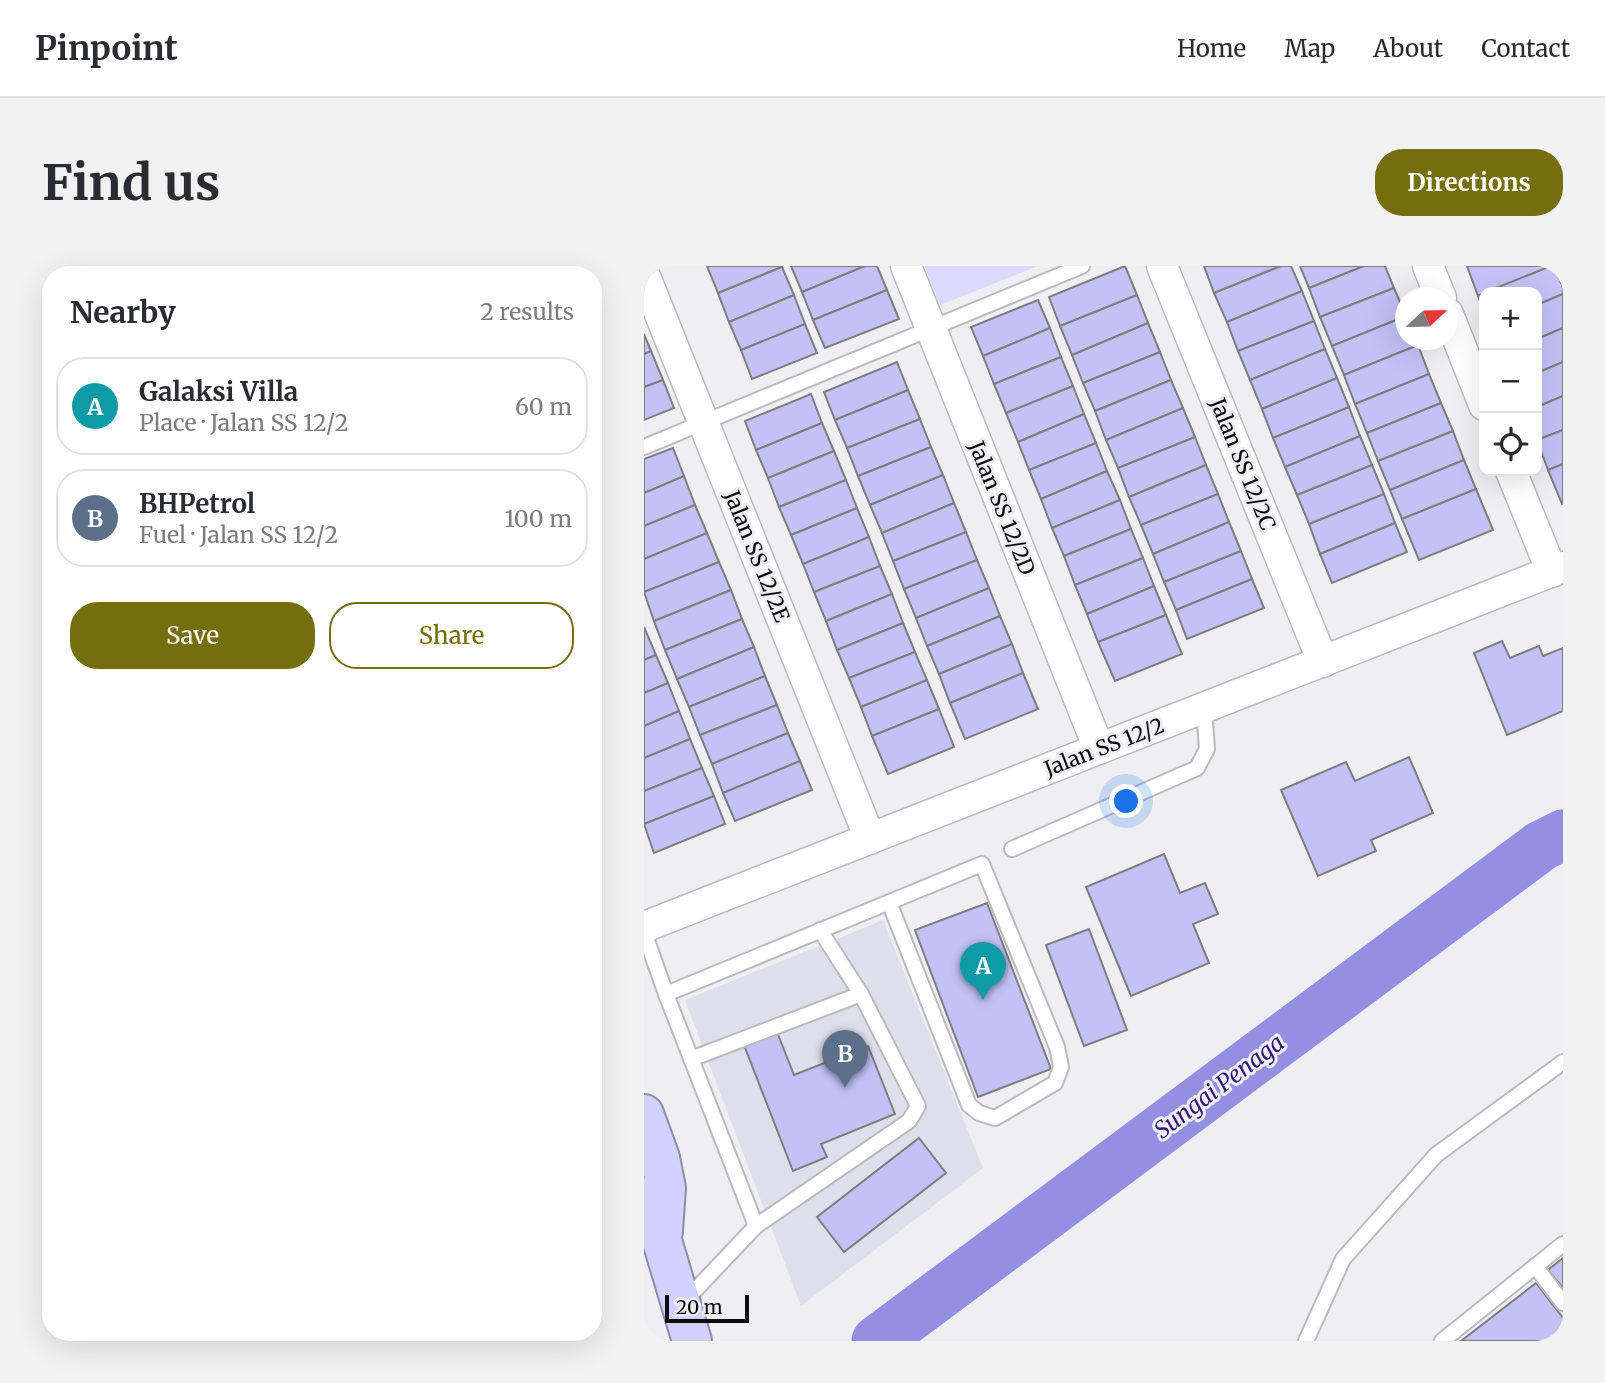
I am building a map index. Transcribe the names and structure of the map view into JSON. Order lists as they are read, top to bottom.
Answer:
{
  "streets": {
    "street": [
      "Jalan SS 12/2C",
      "Jalan SS 12/2D",
      "Jalan SS 12/2E",
      "Jalan SS 12/2"
    ]
  },
  "crossings": [
    ["Jalan SS 12/2C", "Jalan SS 12/2"],
    ["Jalan SS 12/2D", "Jalan SS 12/2"],
    ["Jalan SS 12/2E", "Jalan SS 12/2"]
  ],
  "water": ["Sungai Penaga"],
  "scale_bar": "20 m",
  "north": "right",
  "page": {
    "header": "Pinpoint",
    "nav": [
      "Home",
      "Map",
      "About",
      "Contact"
    ],
    "buttons": [
      "Directions",
      ["Save", "Share"]
    ],
    "title": "Find us",
    "heading": ["Nearby", "2 results"],
    "map_buttons": ["+", "−"],
    "list": [
      {
        "mark": "A",
        "name": "Galaksi Villa",
        "note": "Place · Jalan SS 12/2",
        "value": "60 m"
      },
      {
        "mark": "B",
        "name": "BHPetrol",
        "note": "Fuel · Jalan SS 12/2",
        "value": "100 m"
      }
    ],
    "pins": ["A", "B"],
    "scale": "20 m"
  }
}
